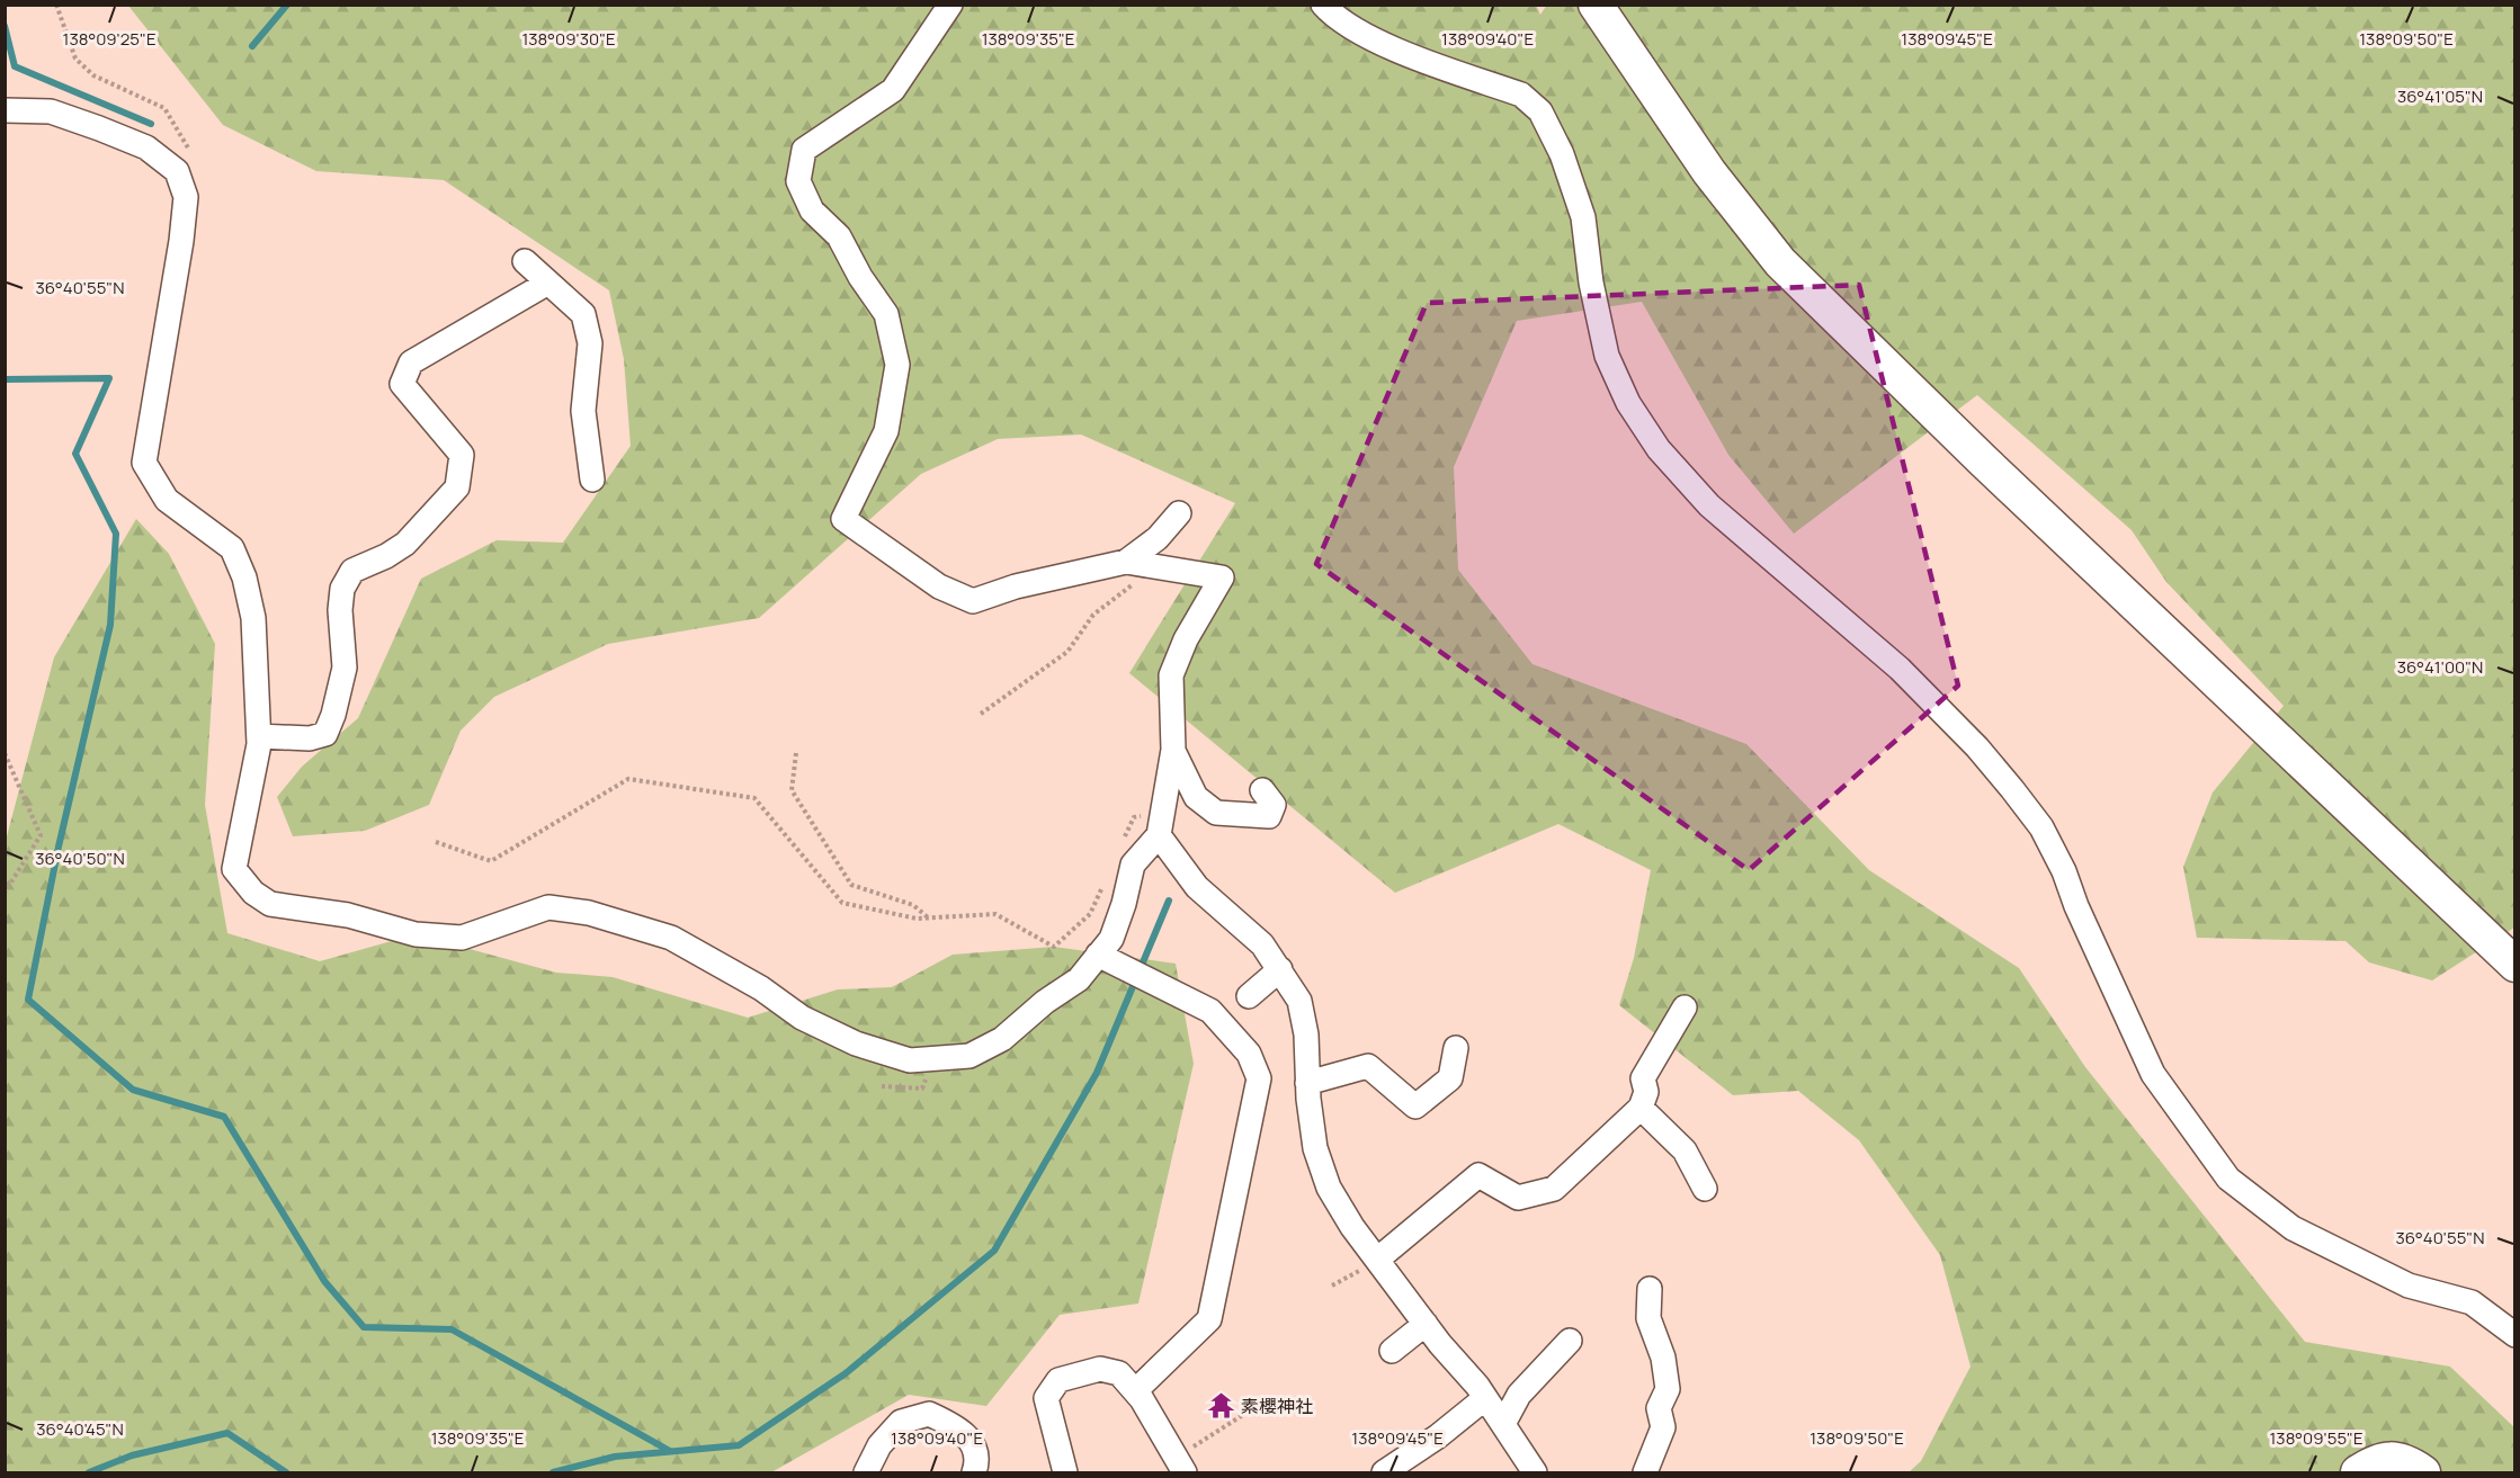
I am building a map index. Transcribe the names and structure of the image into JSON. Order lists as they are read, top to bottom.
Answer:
{
  "places": {
    "temple": ["素櫻神社"]
  },
  "coordinates": [
    "138°09'25\"E",
    "138°09'30\"E",
    "138°09'35\"E",
    "138°09'40\"E",
    "138°09'45\"E",
    "138°09'50\"E",
    "36°41'05\"N",
    "36°40'55\"N",
    "36°41'00\"N",
    "36°40'50\"N",
    "36°40'45\"N",
    "138°09'55\"E"
  ]
}
